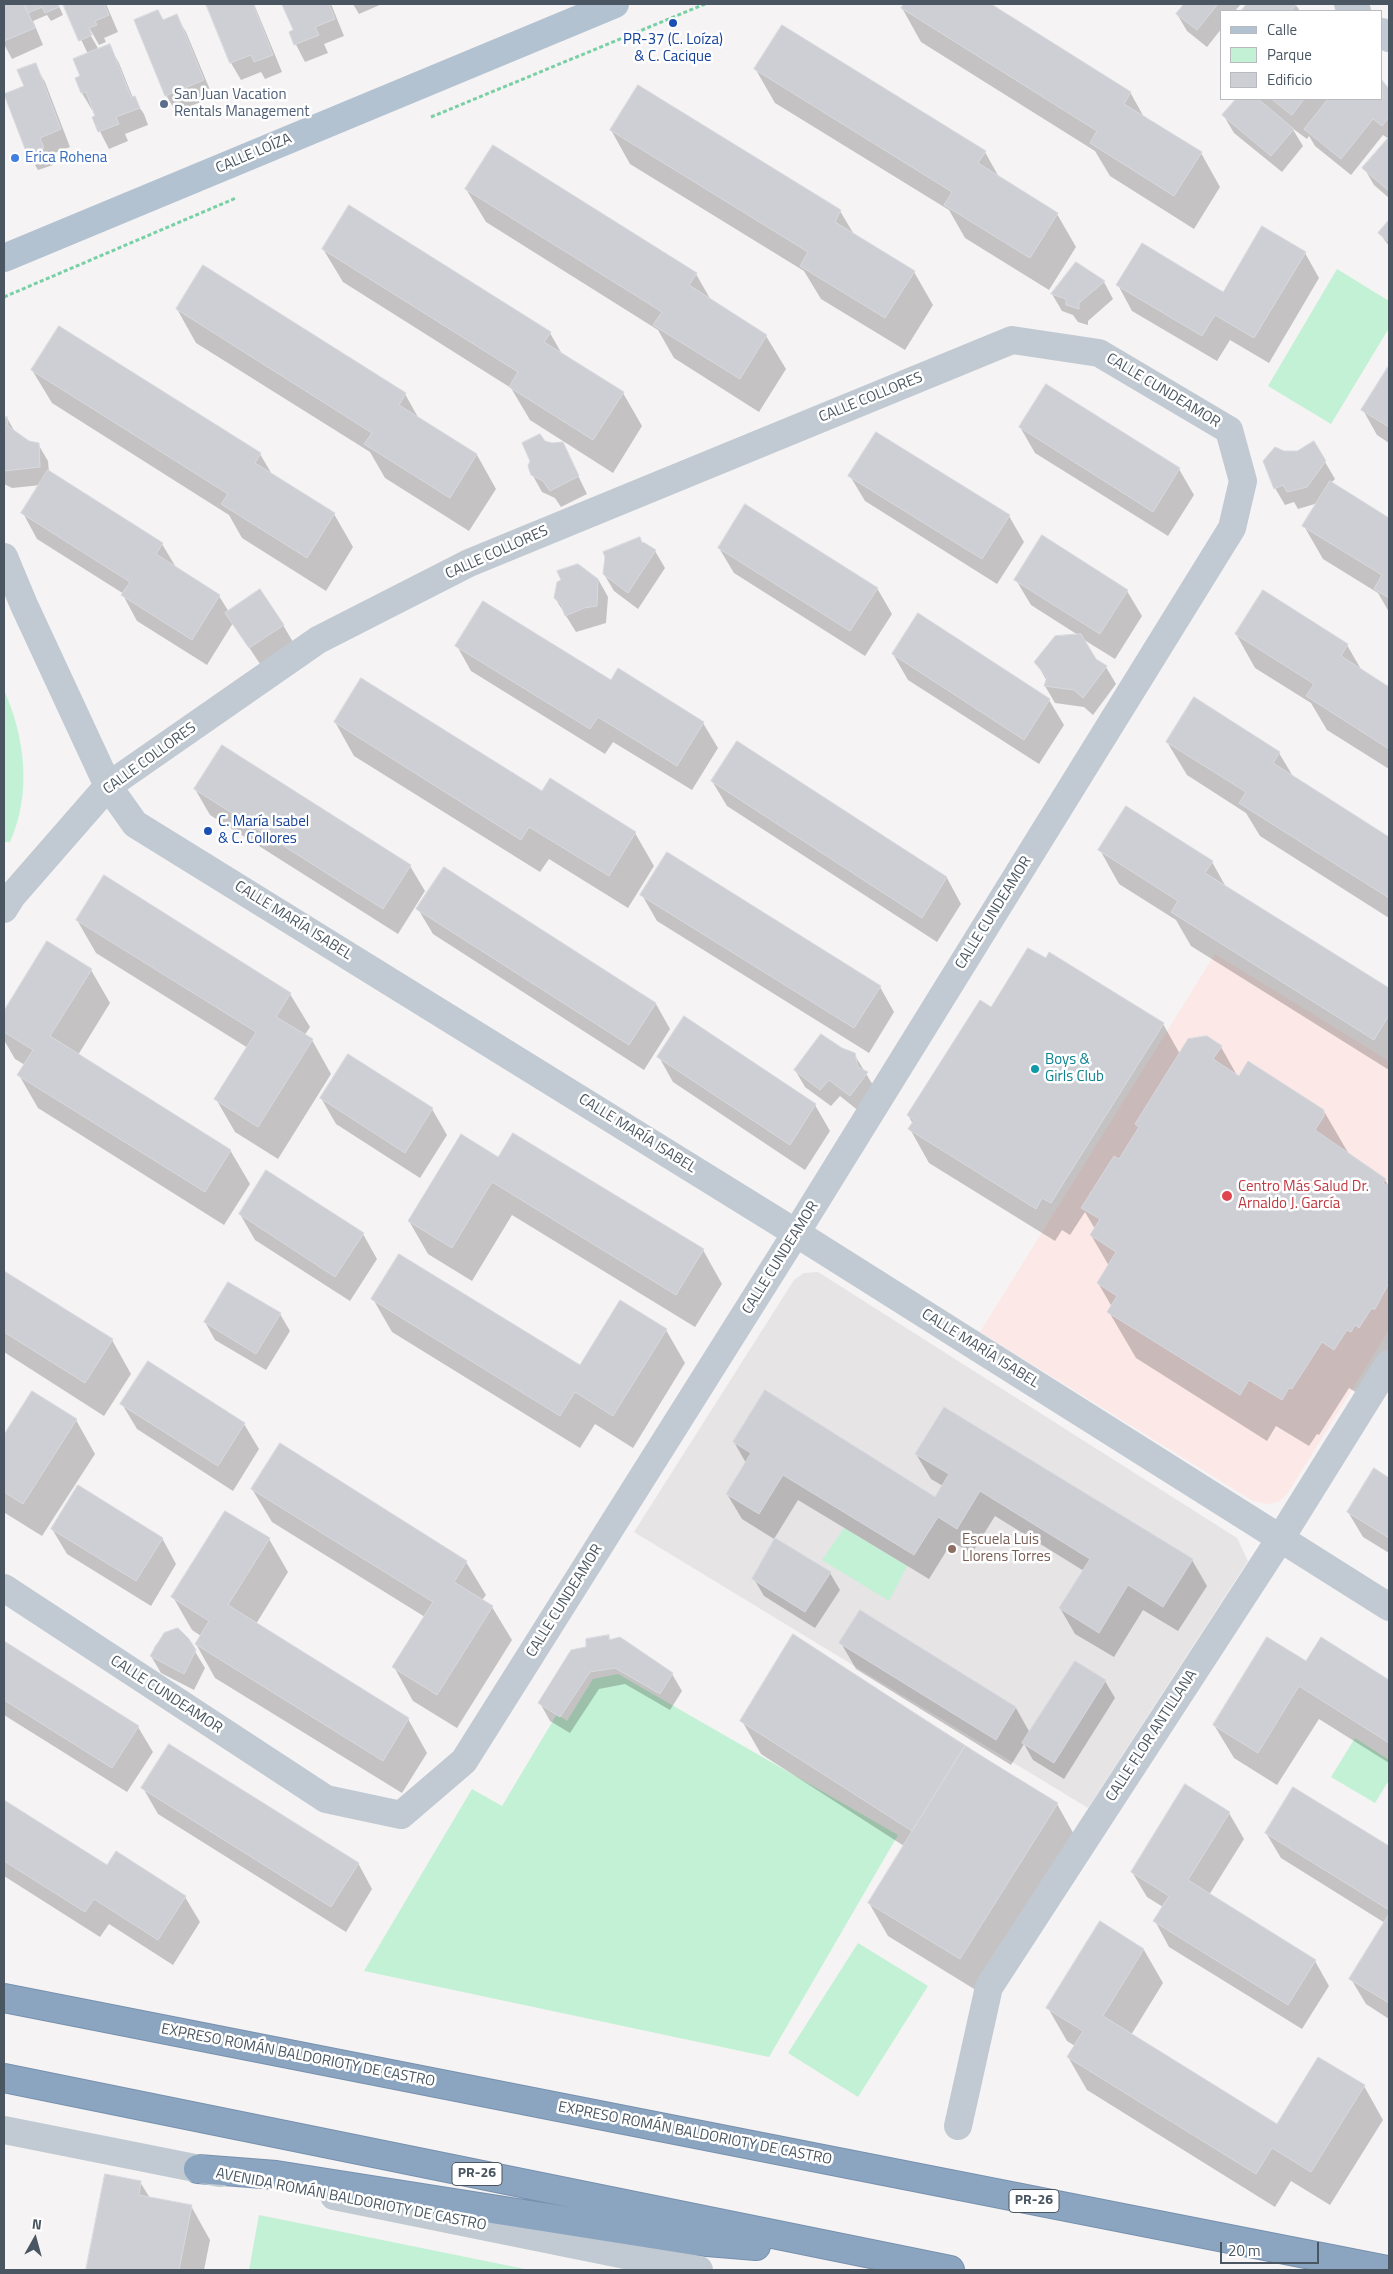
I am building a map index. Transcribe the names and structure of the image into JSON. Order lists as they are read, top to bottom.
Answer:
{
  "streets": {
    "highway": ["EXPRESO ROMÁN BALDORIOTY DE CASTRO", "PR-26"],
    "main road": ["CALLE LOÍZA"],
    "street": [
      "CALLE CUNDEAMOR",
      "CALLE COLLORES",
      "CALLE MARÍA ISABEL",
      "CALLE FLOR ANTILLANA",
      "AVENIDA ROMÁN BALDORIOTY DE CASTRO"
    ]
  },
  "crossings": [
    ["CALLE CUNDEAMOR", "CALLE COLLORES"],
    ["CALLE CUNDEAMOR", "CALLE MARÍA ISABEL"],
    ["CALLE COLLORES", "CALLE MARÍA ISABEL"],
    ["CALLE MARÍA ISABEL", "CALLE FLOR ANTILLANA"]
  ],
  "places": [
    "PR-37 (C. Loíza) & C. Cacique",
    "San Juan Vacation Rentals Management",
    "Erica Rohena",
    "C. María Isabel & C. Collores",
    "Boys & Girls Club",
    "Centro Más Salud Dr. Arnaldo J. García",
    "Escuela Luis Llorens Torres"
  ],
  "legend": ["Calle", "Parque", "Edificio"],
  "scale_bar": "20 m",
  "north": "top"
}
